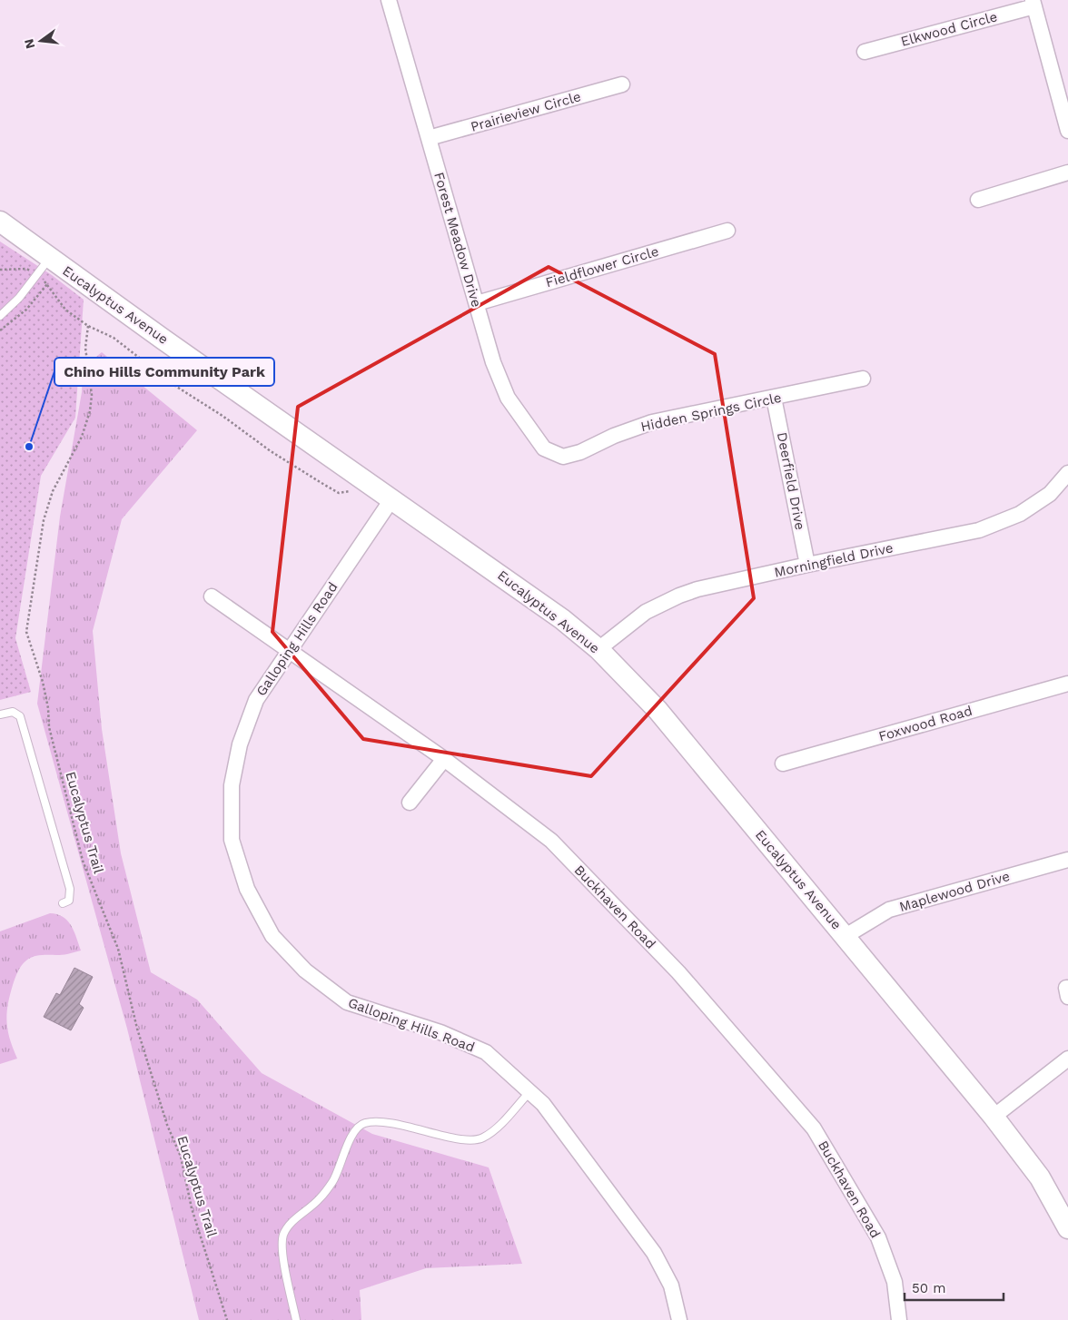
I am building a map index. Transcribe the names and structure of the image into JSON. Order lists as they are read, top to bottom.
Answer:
{
  "streets": {
    "street": [
      "Elkwood Circle",
      "Prairieview Circle",
      "Forest Meadow Drive",
      "Fieldflower Circle",
      "Eucalyptus Avenue",
      "Hidden Springs Circle",
      "Deerfield Drive",
      "Morningfield Drive",
      "Galloping Hills Road",
      "Foxwood Road",
      "Maplewood Drive",
      "Buckhaven Road"
    ],
    "path": ["Eucalyptus Trail"]
  },
  "crossings": [
    ["Prairieview Circle", "Forest Meadow Drive"],
    ["Forest Meadow Drive", "Fieldflower Circle"],
    ["Forest Meadow Drive", "Hidden Springs Circle"],
    ["Eucalyptus Avenue", "Morningfield Drive"],
    ["Eucalyptus Avenue", "Galloping Hills Road"],
    ["Eucalyptus Avenue", "Maplewood Drive"],
    ["Hidden Springs Circle", "Deerfield Drive"],
    ["Deerfield Drive", "Morningfield Drive"],
    ["Galloping Hills Road", "Buckhaven Road"]
  ],
  "places": ["Chino Hills Community Park"],
  "scale_bar": "50 m",
  "north": "left"
}
